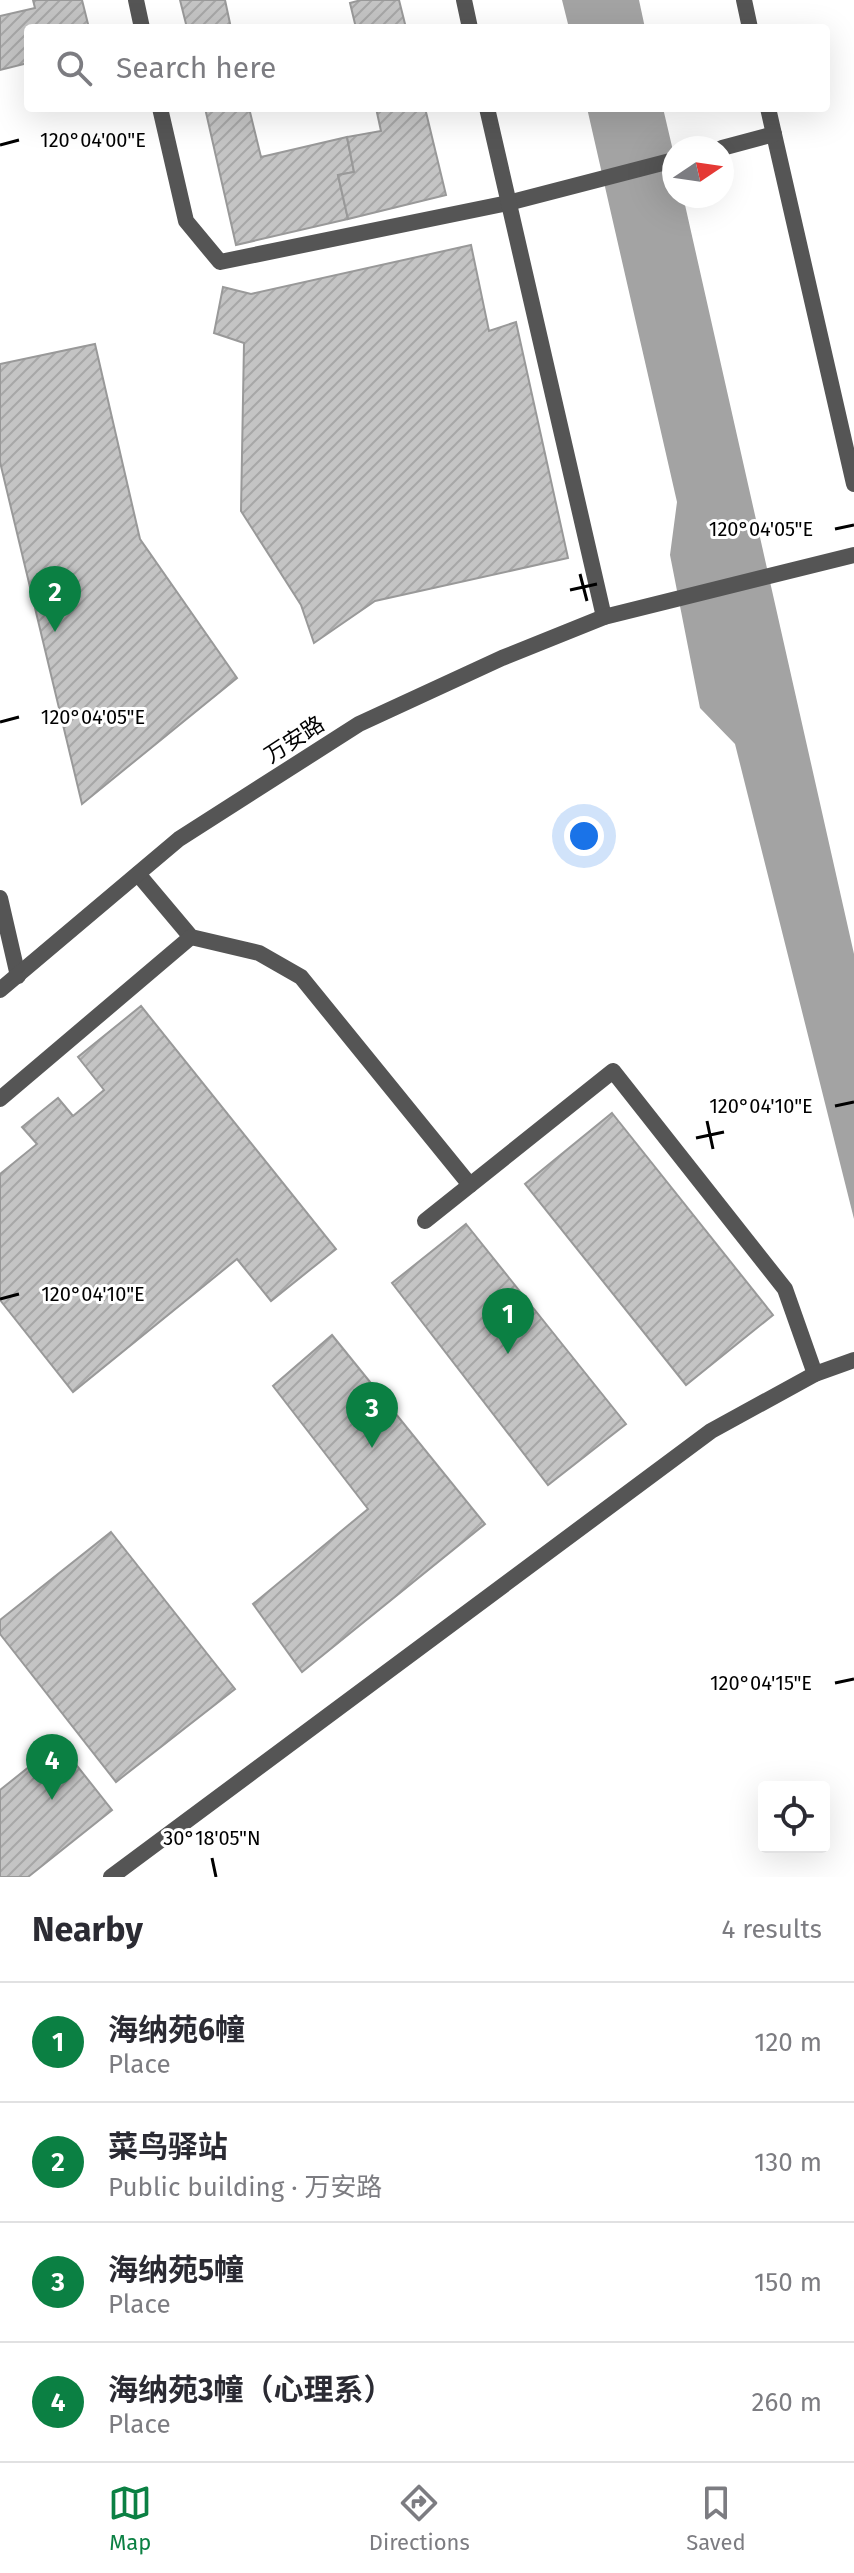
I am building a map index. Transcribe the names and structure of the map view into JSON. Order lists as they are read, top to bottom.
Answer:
{
  "streets": {
    "street": ["万安路"]
  },
  "north": "right",
  "page": {
    "search": "Search here",
    "pins": [
      "2",
      "1",
      "3",
      "4"
    ],
    "heading": ["Nearby", "4 results"],
    "list": [
      {
        "mark": "1",
        "name": "海纳苑6幢",
        "note": "Place",
        "value": "120 m"
      },
      {
        "mark": "2",
        "name": "菜鸟驿站",
        "note": "Public building · 万安路",
        "value": "130 m"
      },
      {
        "mark": "3",
        "name": "海纳苑5幢",
        "note": "Place",
        "value": "150 m"
      },
      {
        "mark": "4",
        "name": "海纳苑3幢（心理系）",
        "note": "Place",
        "value": "260 m"
      }
    ],
    "nav": ["Map", "Directions", "Saved"]
  },
  "coordinates": [
    "120°04'00\"E",
    "120°04'05\"E",
    "120°04'10\"E",
    "120°04'15\"E",
    "30°18'05\"N"
  ]
}
